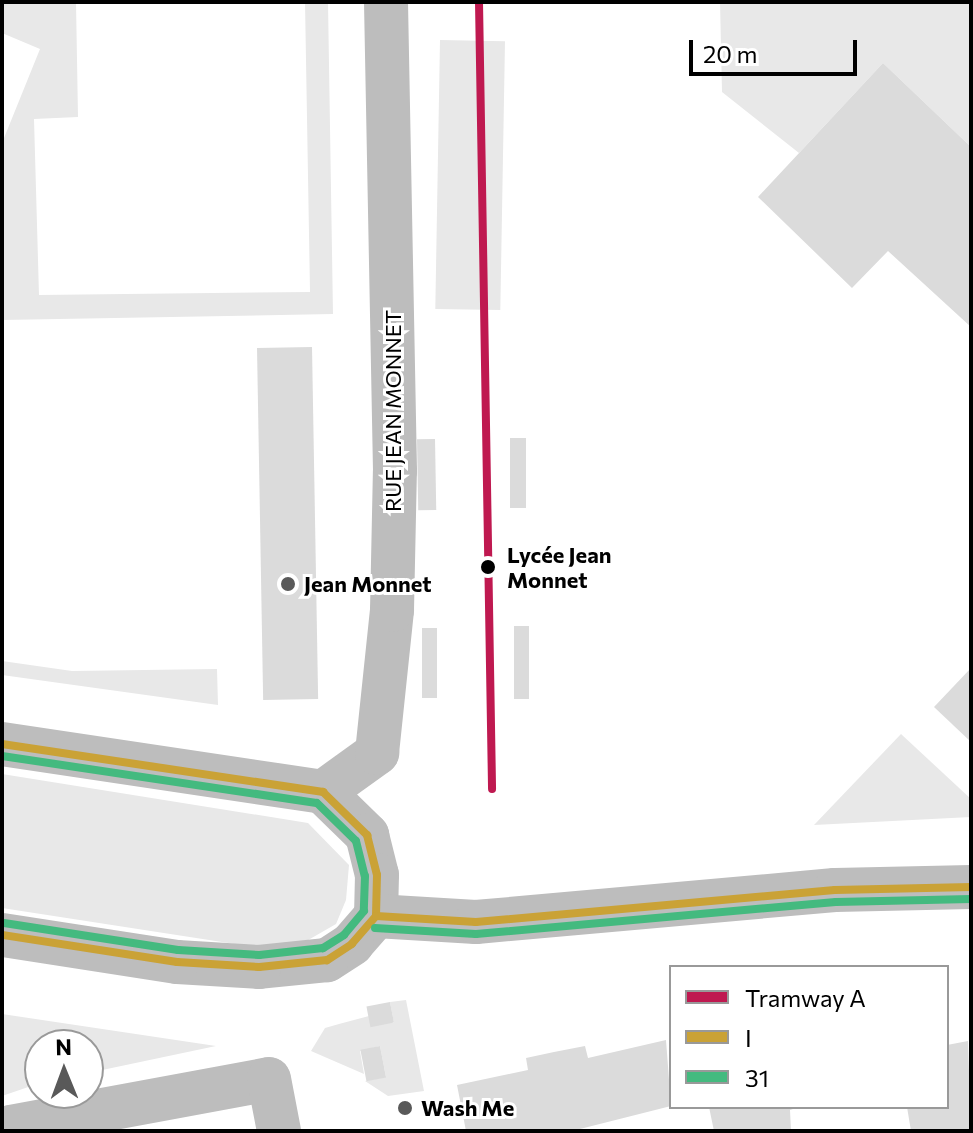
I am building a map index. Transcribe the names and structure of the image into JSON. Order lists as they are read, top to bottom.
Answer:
{
  "streets": {
    "street": ["RUE JEAN MONNET"]
  },
  "places": ["Lycée Jean Monnet", "Jean Monnet", "Wash Me"],
  "lines": ["tram line A", "transit line I", "transit line 31"],
  "legend": ["Tramway A", "I", "31"],
  "scale_bar": "20 m",
  "north": "top"
}
